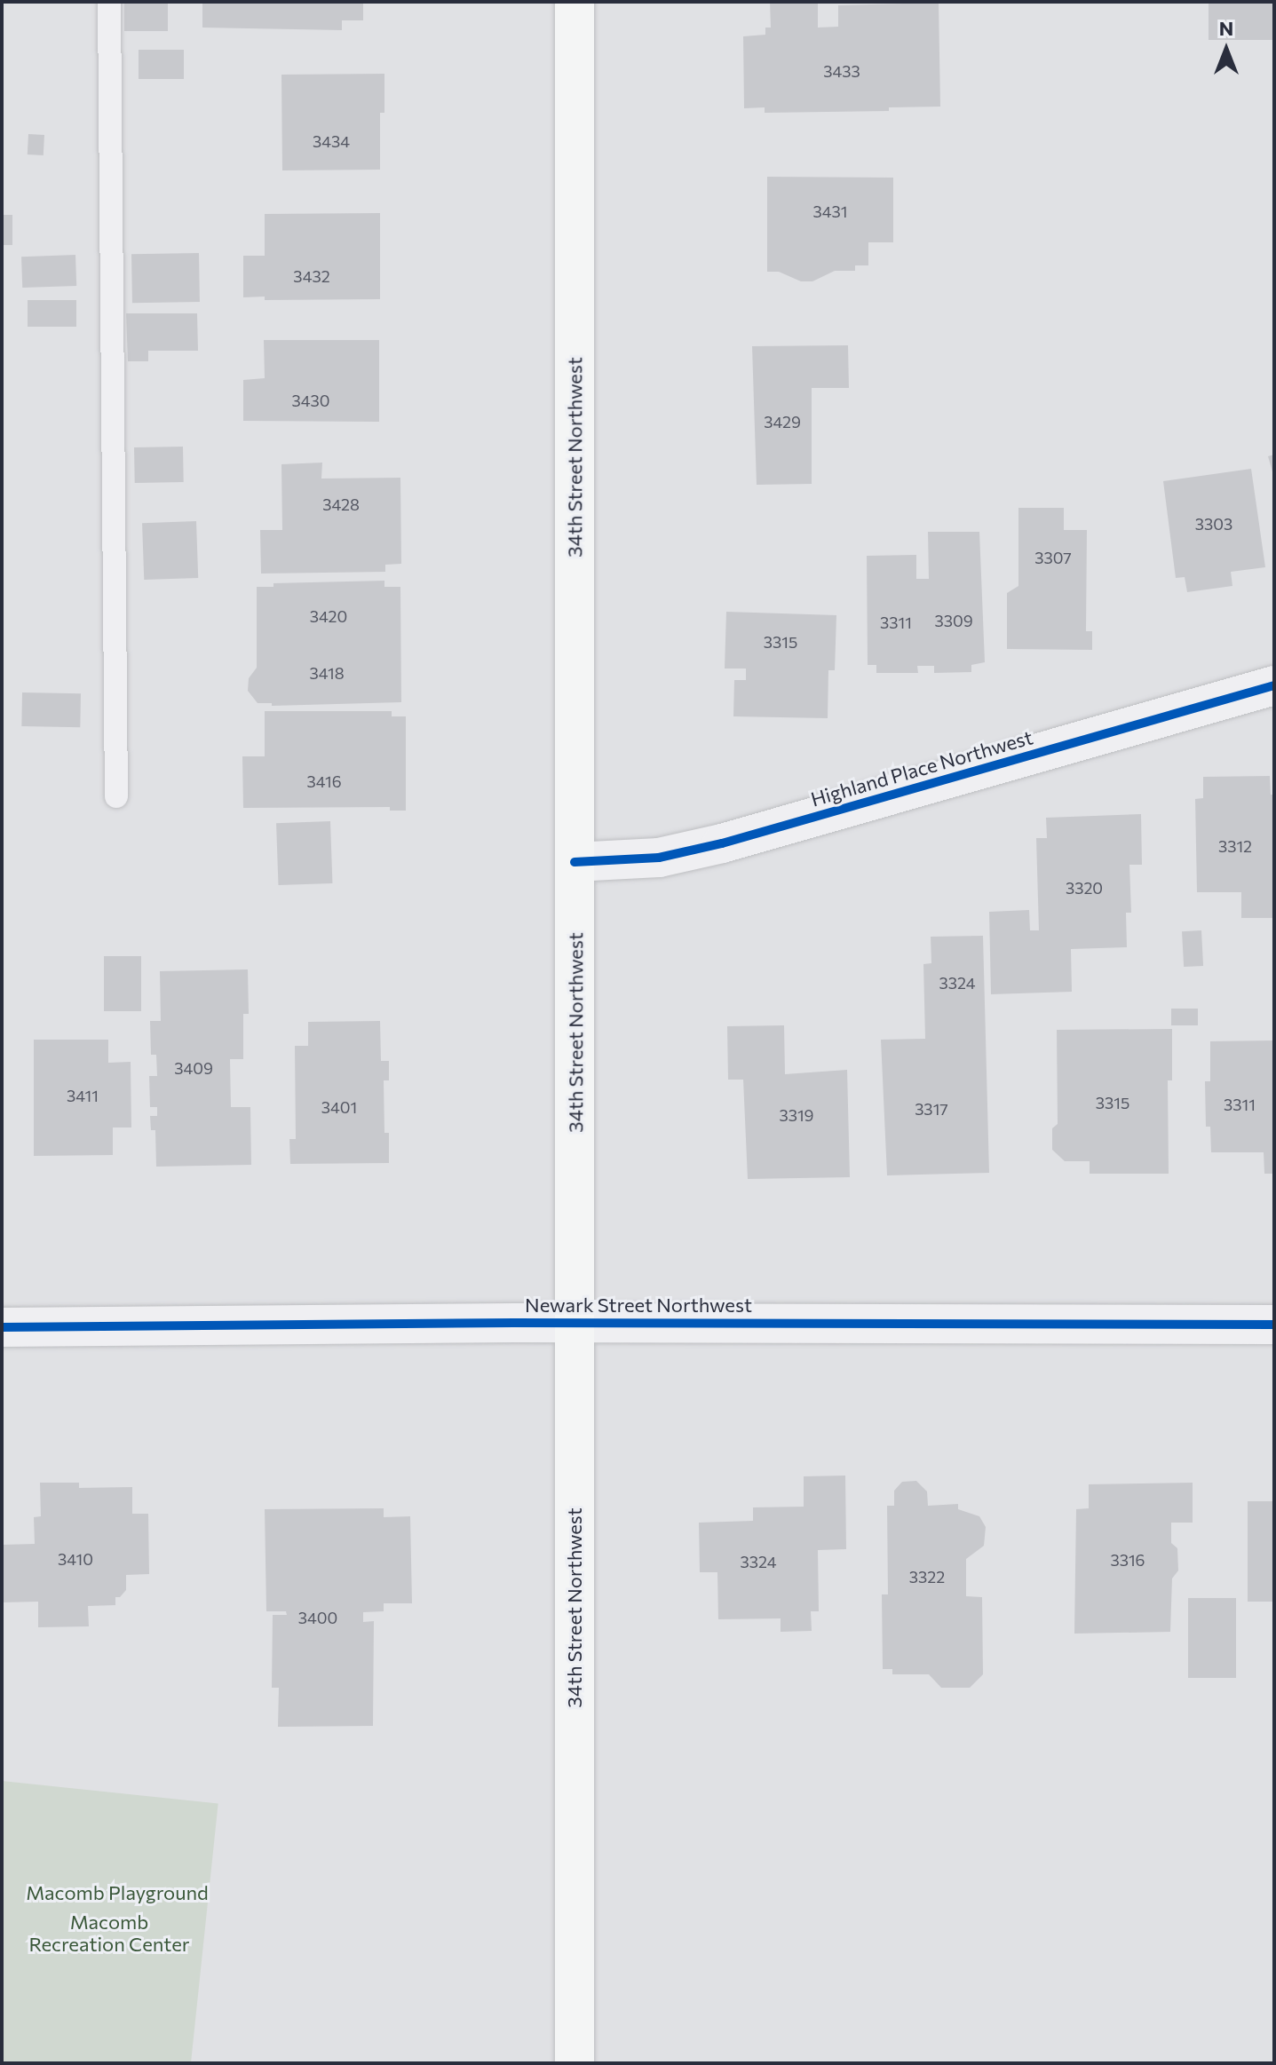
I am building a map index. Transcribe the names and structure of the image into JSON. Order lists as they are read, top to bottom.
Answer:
{
  "streets": {
    "main road": ["34th Street Northwest"],
    "street": ["Highland Place Northwest", "Newark Street Northwest"]
  },
  "crossings": [
    ["34th Street Northwest", "Highland Place Northwest"],
    ["34th Street Northwest", "Newark Street Northwest"]
  ],
  "parks": ["Macomb Playground", "Macomb Recreation Center"],
  "house_numbers": [
    "3433",
    "3434",
    "3431",
    "3432",
    "3430",
    "3429",
    "3428",
    "3303",
    "3307",
    "3420",
    "3309",
    "3311",
    "3315",
    "3418",
    "3416",
    "3312",
    "3320",
    "3324",
    "3409",
    "3411",
    "3315",
    "3311",
    "3401",
    "3317",
    "3319",
    "3410",
    "3316",
    "3324",
    "3322",
    "3400"
  ],
  "north": "top"
}
